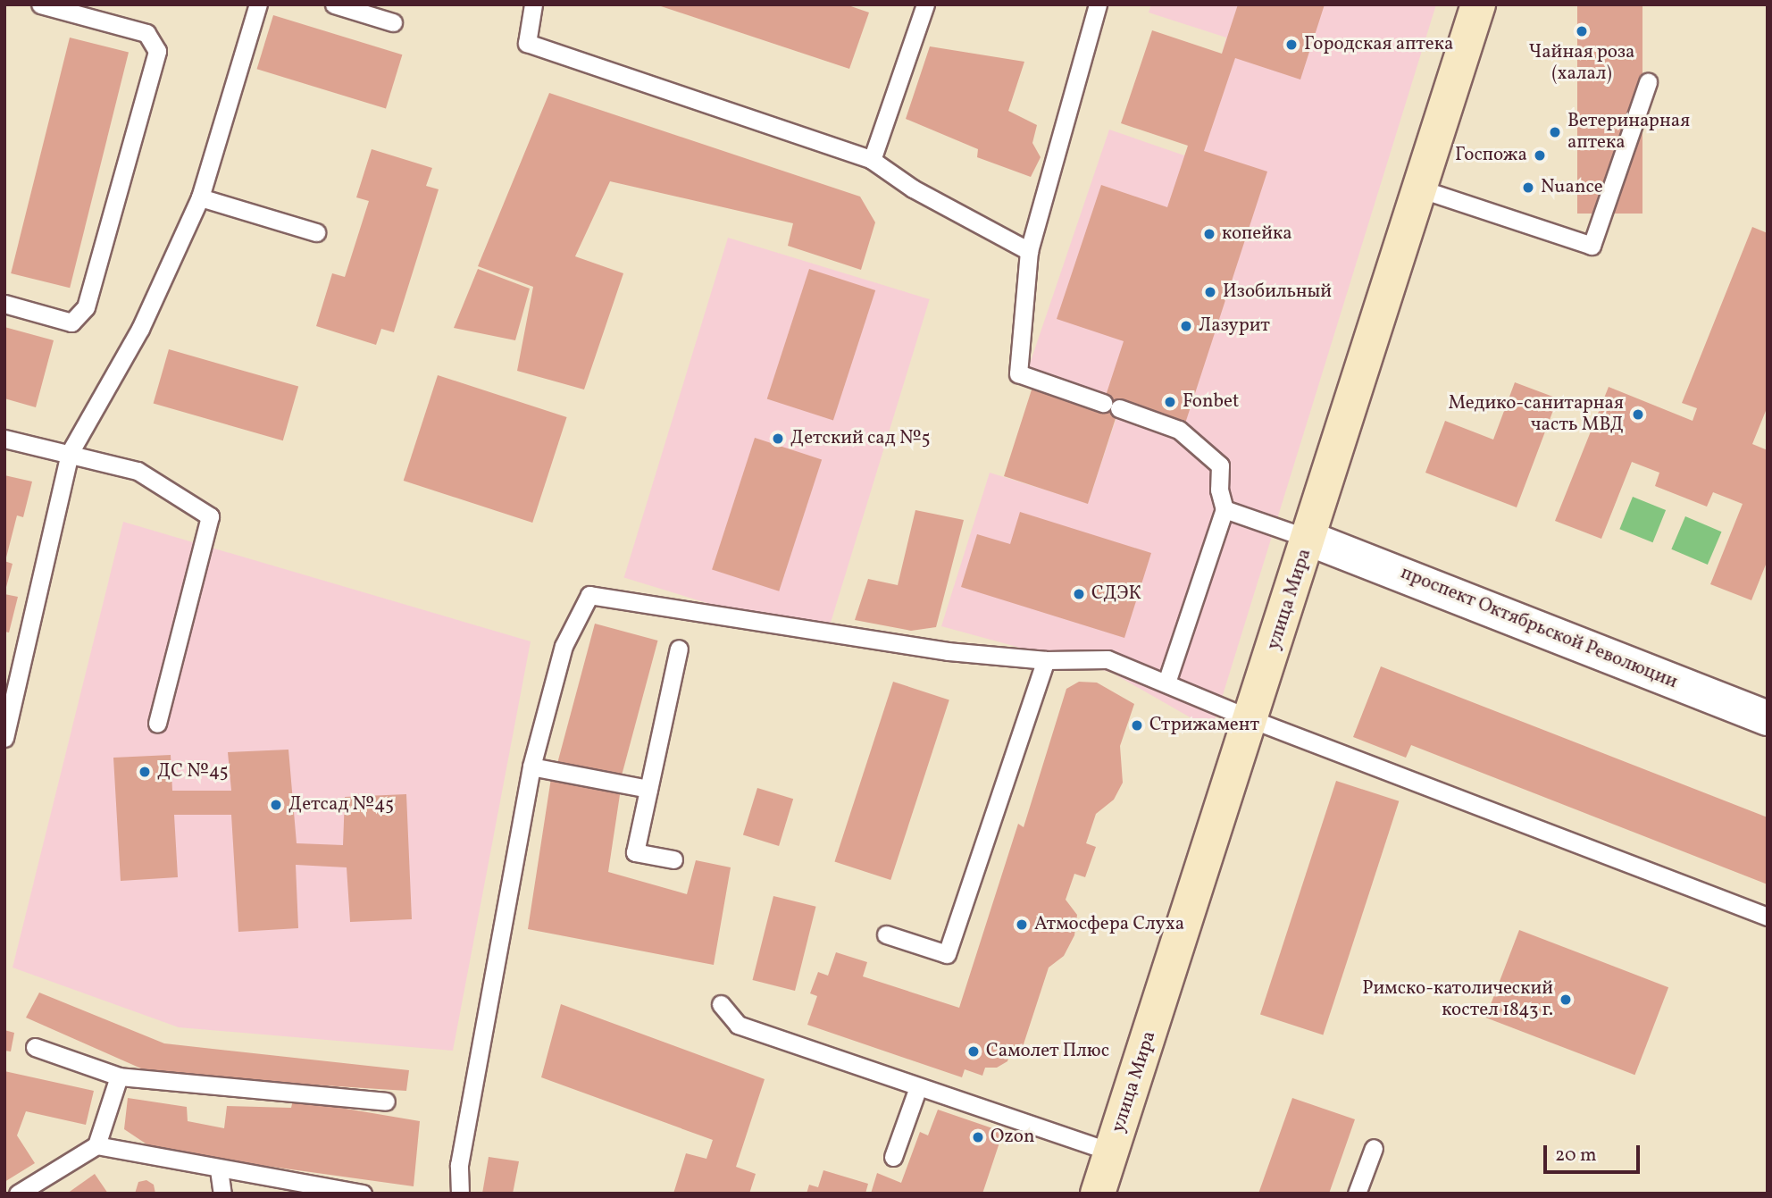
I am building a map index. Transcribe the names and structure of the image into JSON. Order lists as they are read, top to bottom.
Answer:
{
  "streets": {
    "main road": ["улица Мира"],
    "street": ["проспект Октябрьской Революции"]
  },
  "crossings": [
    ["улица Мира", "проспект Октябрьской Революции"]
  ],
  "places": [
    "Чайная роза (халал)",
    "Городская аптека",
    "Ветеринарная аптека",
    "Госпожа",
    "Nuance",
    "копейка",
    "Изобильный",
    "Лазурит",
    "Fonbet",
    "Медико-санитарная часть МВД",
    "Детский сад №5",
    "СДЭК",
    "Стрижамент",
    "ДС №45",
    "Детсад №45",
    "Атмосфера Слуха",
    "Римско-католический костел 1843 г.",
    "Самолет Плюс",
    "Ozon"
  ],
  "scale_bar": "20 m"
}
